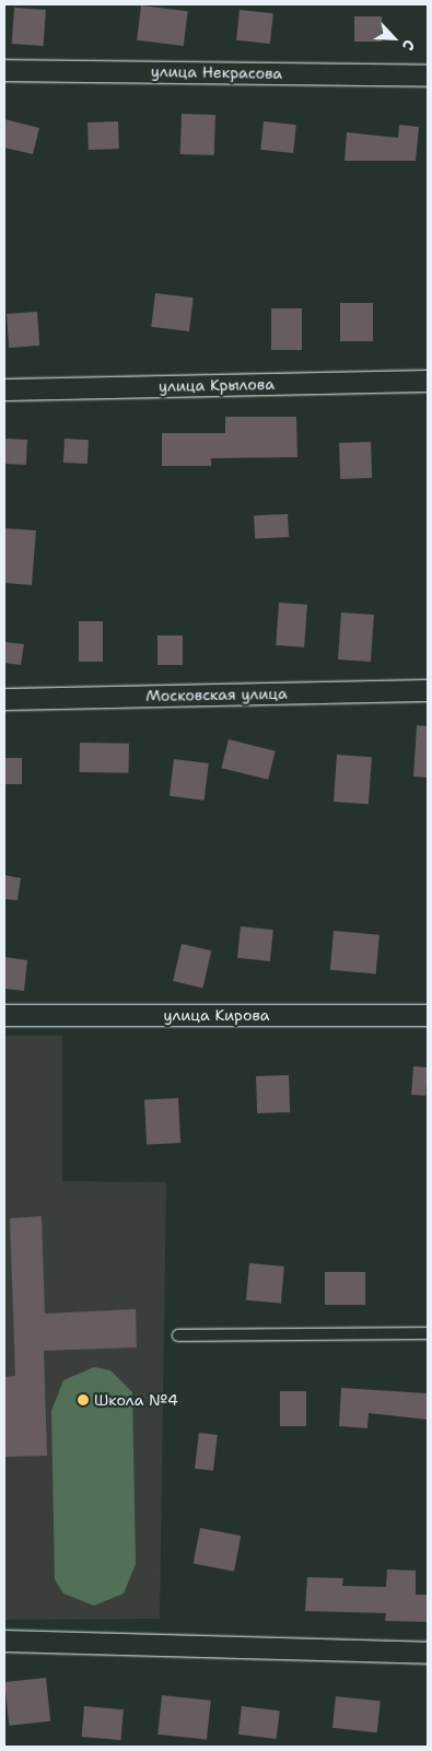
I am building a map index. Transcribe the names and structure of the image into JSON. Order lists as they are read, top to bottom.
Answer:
{
  "streets": {
    "street": [
      "улица Некрасова",
      "улица Крылова",
      "Московская улица",
      "улица Кирова"
    ]
  },
  "places": ["Школа №4"],
  "north": "bottom right"
}
